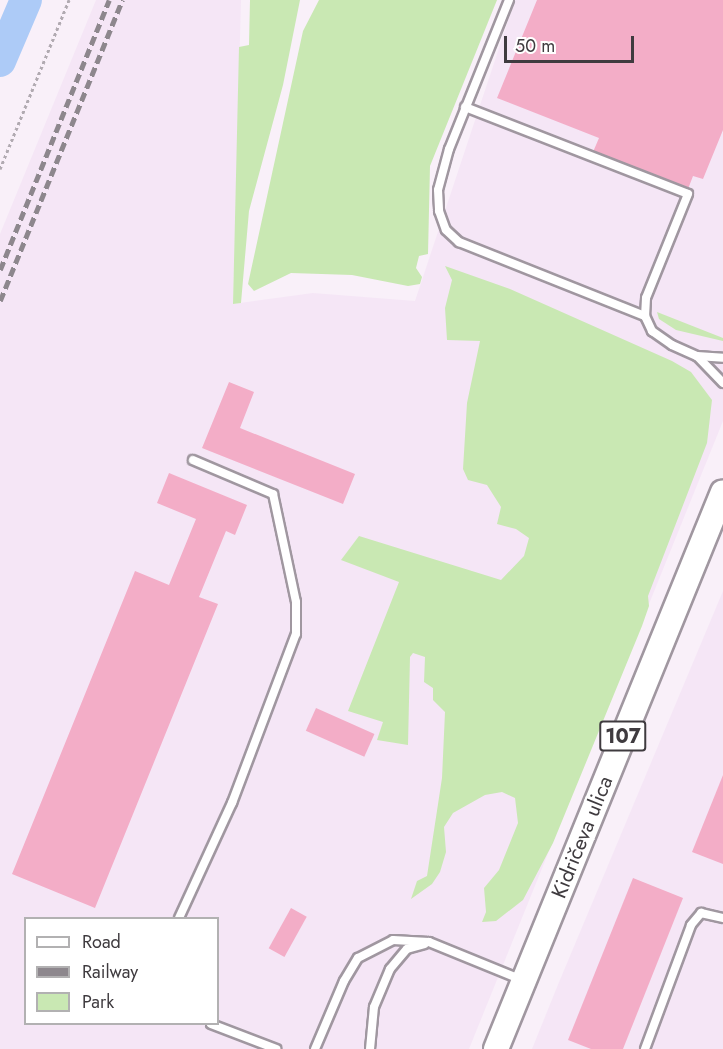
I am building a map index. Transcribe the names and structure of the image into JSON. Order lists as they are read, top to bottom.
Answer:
{
  "streets": {
    "main road": ["107", "Kidričeva ulica"]
  },
  "legend": ["Road", "Railway", "Park"],
  "scale_bar": "50 m"
}
